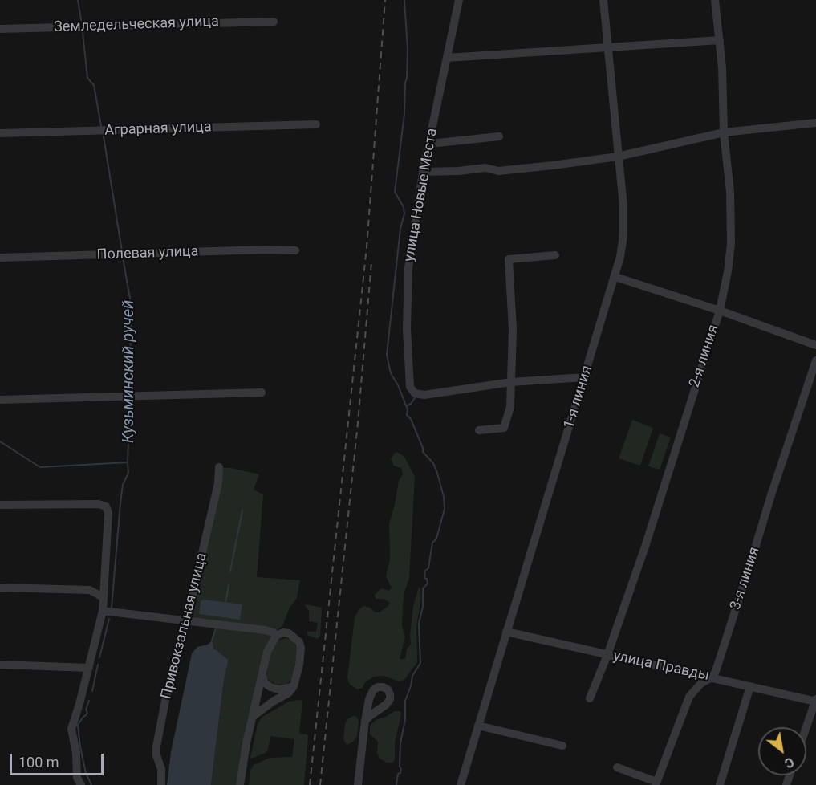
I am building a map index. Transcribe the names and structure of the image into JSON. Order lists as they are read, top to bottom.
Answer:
{
  "streets": {
    "street": [
      "Земледельческая улица",
      "Аграрная улица",
      "улица Новые Места",
      "Полевая улица",
      "2-я линия",
      "1-я линия",
      "3-я линия",
      "Привокзальная улица",
      "улица Правды"
    ]
  },
  "crossings": [
    ["2-я линия", "улица Правды"],
    ["1-я линия", "улица Правды"],
    ["3-я линия", "улица Правды"]
  ],
  "water": ["Кузьминский ручей"],
  "scale_bar": "100 m",
  "north": "bottom right"
}
